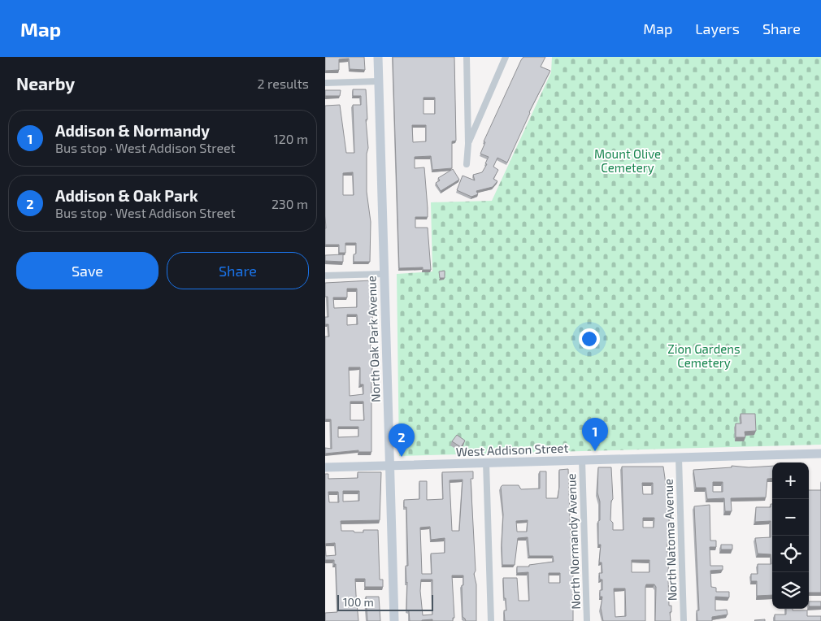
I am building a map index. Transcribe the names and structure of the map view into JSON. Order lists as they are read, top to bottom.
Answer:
{
  "streets": {
    "street": [
      "North Oak Park Avenue",
      "West Addison Street",
      "North Natoma Avenue",
      "North Normandy Avenue"
    ]
  },
  "crossings": [
    ["North Oak Park Avenue", "West Addison Street"],
    ["West Addison Street", "North Natoma Avenue"],
    ["West Addison Street", "North Normandy Avenue"]
  ],
  "parks": ["Mount Olive Cemetery", "Zion Gardens Cemetery"],
  "scale_bar": "100 m",
  "page": {
    "header": "Map",
    "nav": ["Map", "Layers", "Share"],
    "heading": ["Nearby", "2 results"],
    "list": [
      {
        "mark": "1",
        "name": "Addison & Normandy",
        "note": "Bus stop · West Addison Street",
        "value": "120 m"
      },
      {
        "mark": "2",
        "name": "Addison & Oak Park",
        "note": "Bus stop · West Addison Street",
        "value": "230 m"
      }
    ],
    "buttons": ["Save", "Share"],
    "pins": ["1", "2"],
    "map_buttons": ["+", "−"],
    "scale": "100 m"
  }
}
